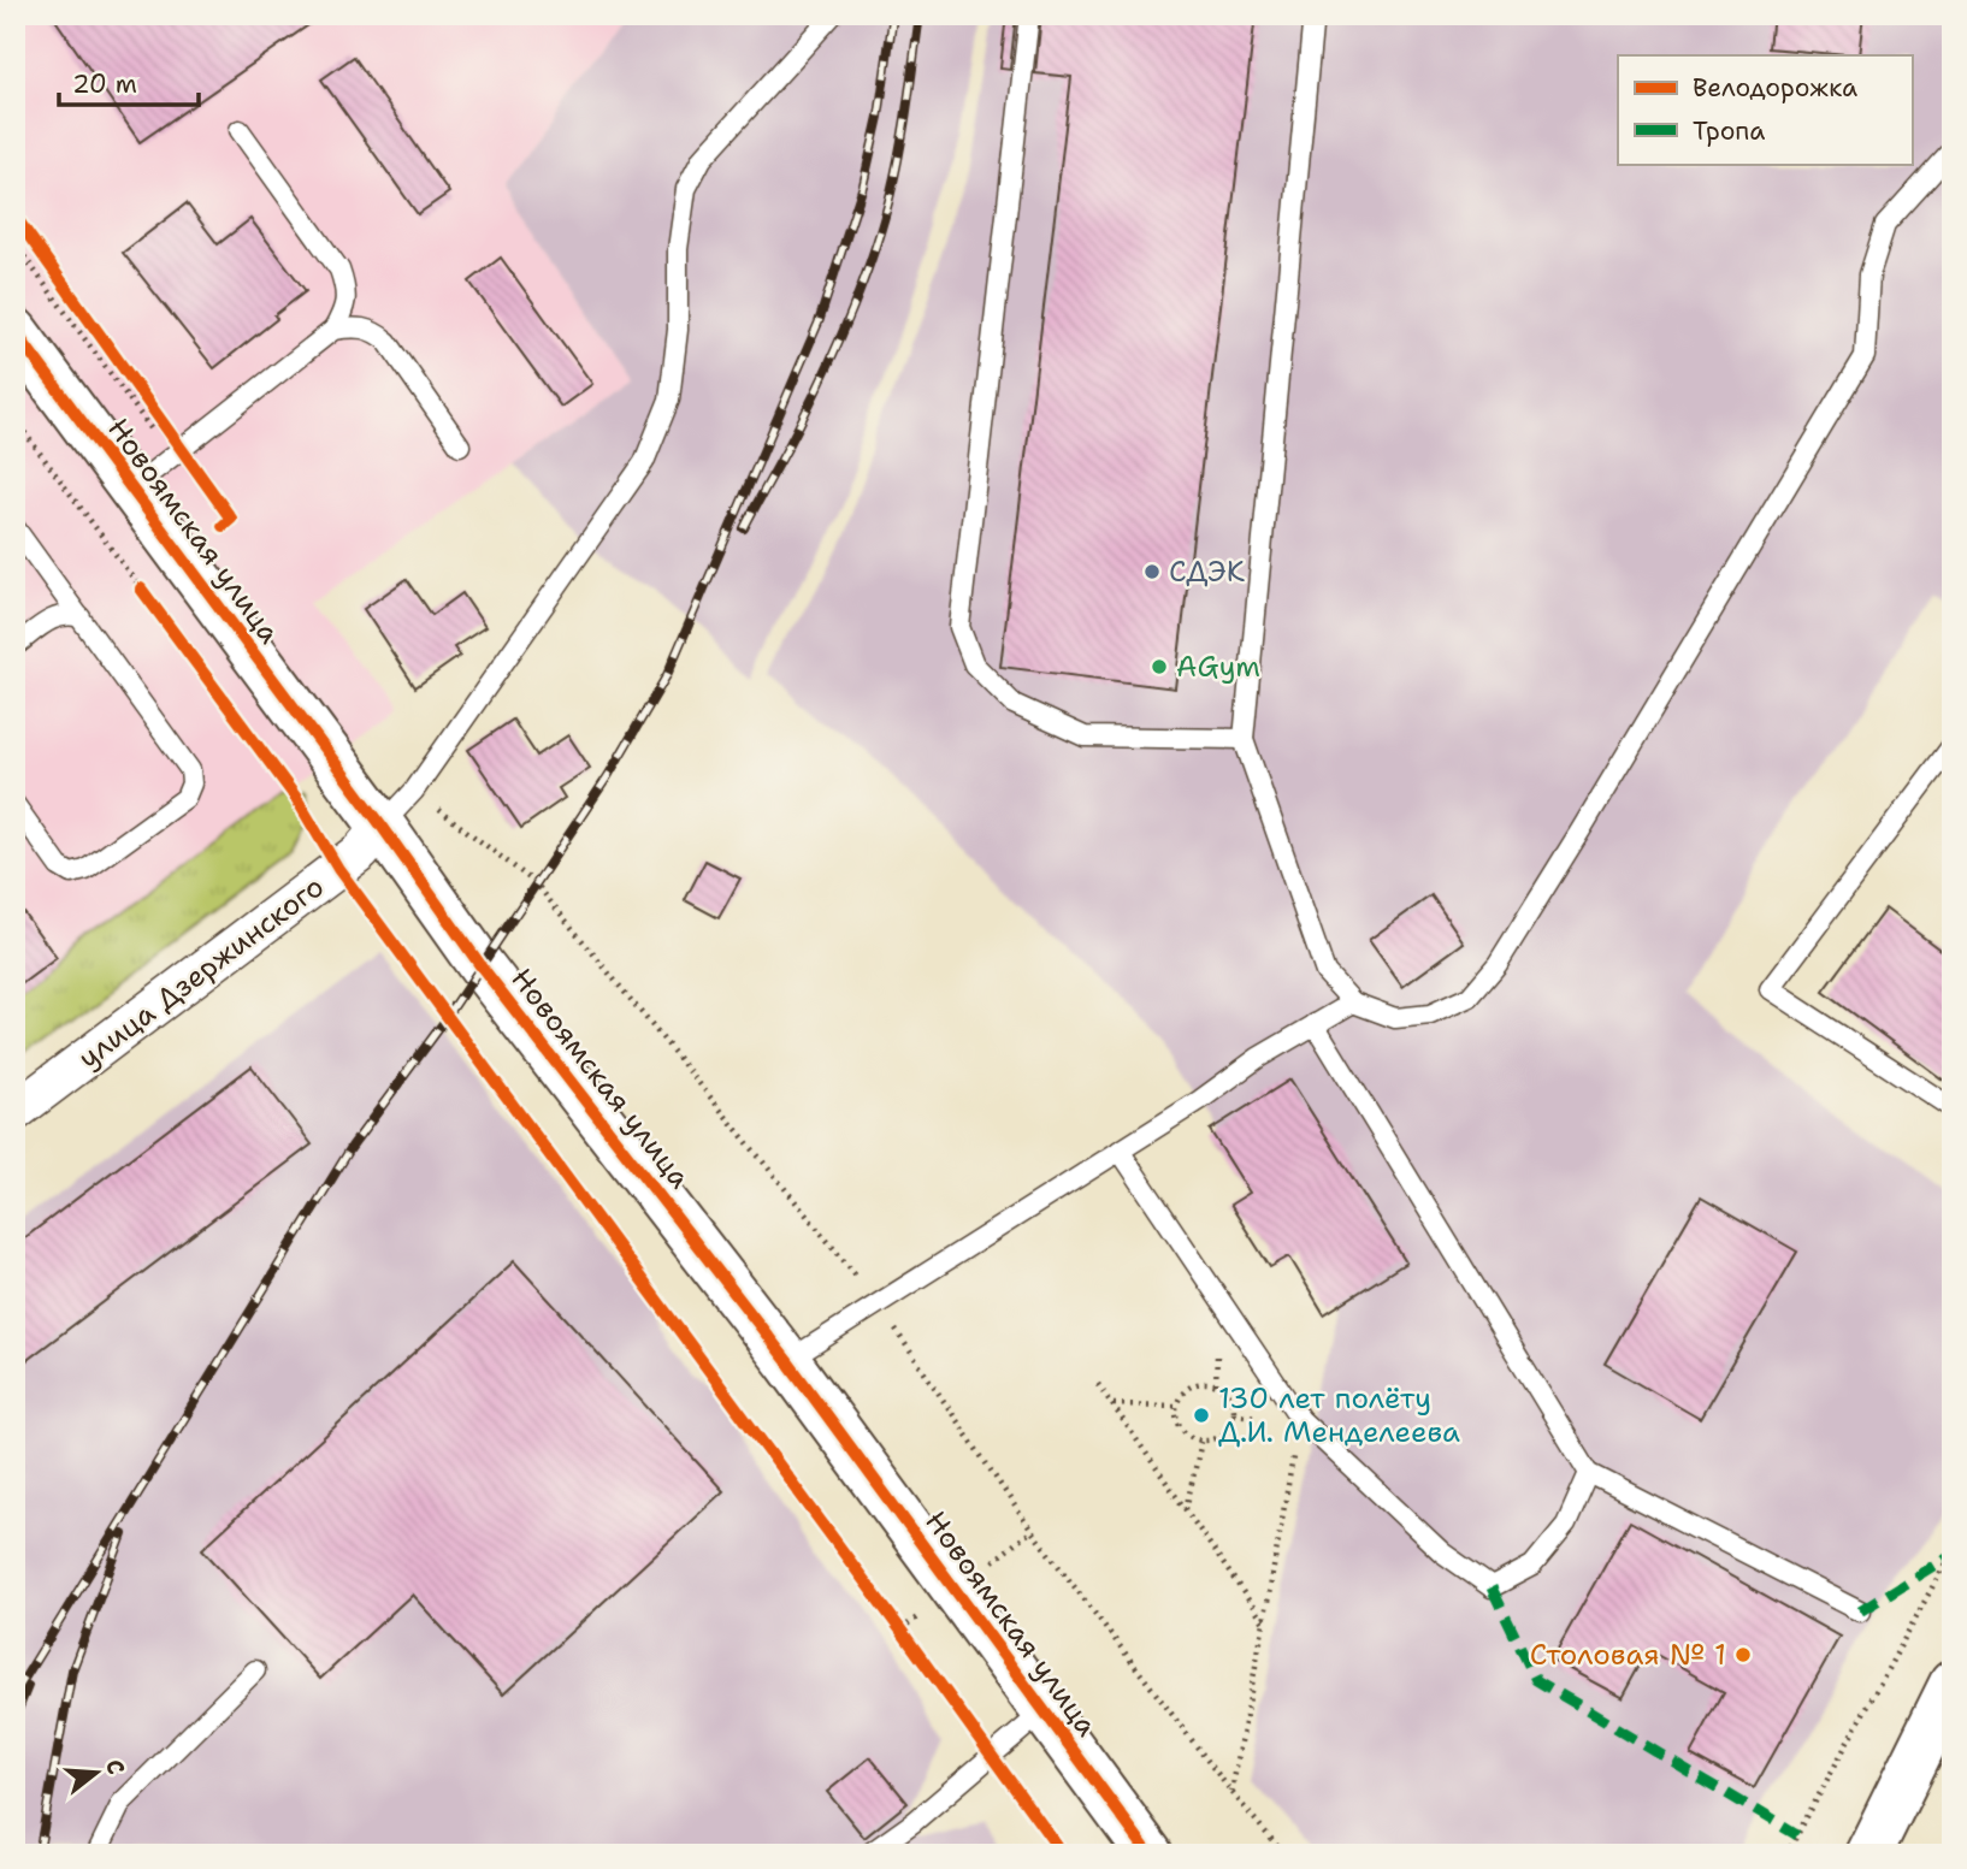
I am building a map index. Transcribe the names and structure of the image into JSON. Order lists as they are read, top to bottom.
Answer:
{
  "streets": {
    "main road": ["Новоямская улица"],
    "street": ["улица Дзержинского"]
  },
  "crossings": [
    ["Новоямская улица", "улица Дзержинского"]
  ],
  "places": [
    "СДЭК",
    "AGym",
    "130 лет полёту Д.И. Менделеева",
    "Столовая № 1"
  ],
  "legend": ["Велодорожка", "Тропа"],
  "scale_bar": "20 m",
  "north": "right"
}
